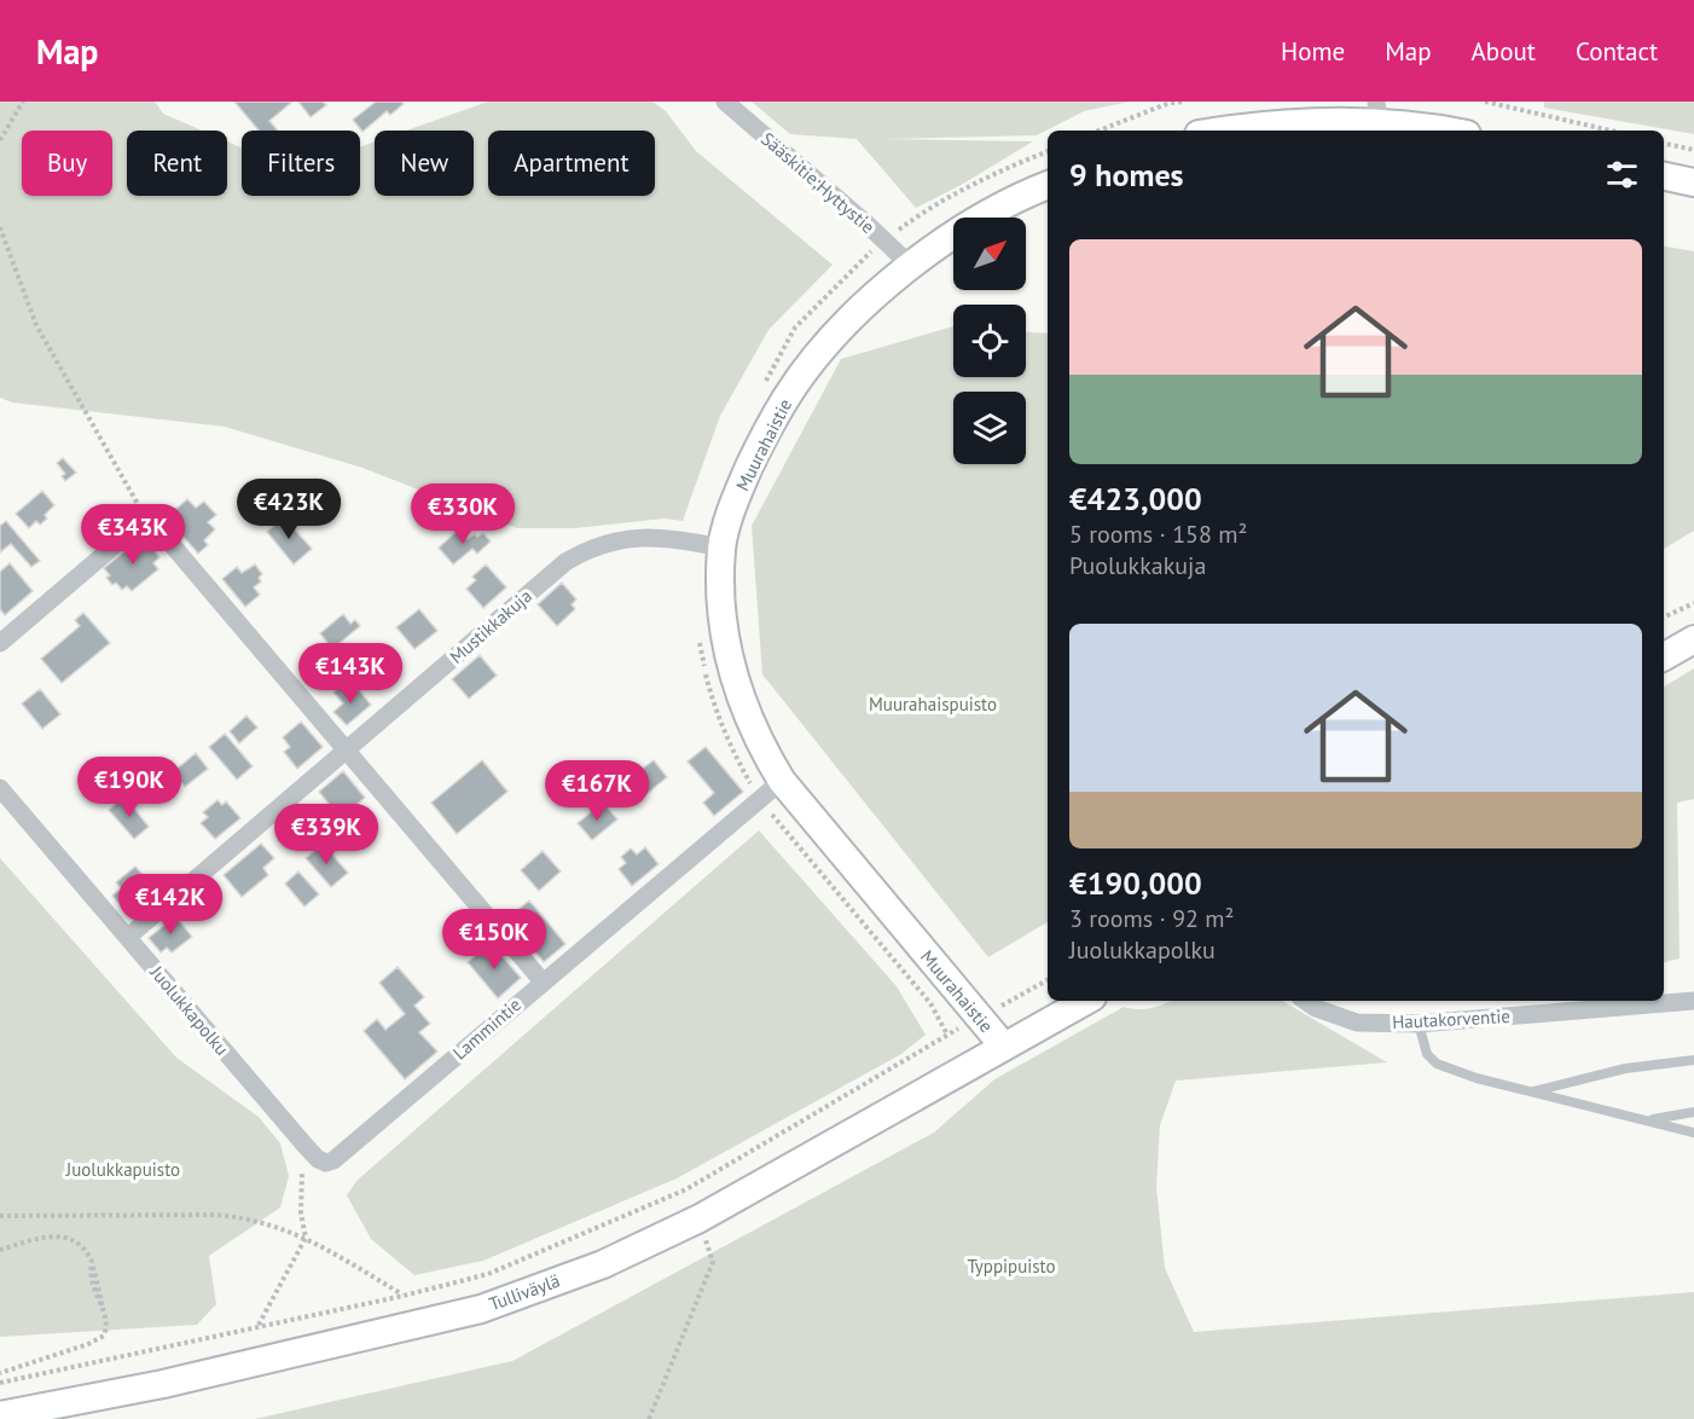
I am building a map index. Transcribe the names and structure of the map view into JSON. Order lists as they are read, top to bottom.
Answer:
{
  "streets": {
    "street": [
      "Sääskitie;Hyttystie",
      "Muurahaistie",
      "Mustikkakuja",
      "Juolukkapolku",
      "Hautakorventie",
      "Lammintie",
      "Tulliväylä"
    ]
  },
  "crossings": [
    ["Sääskitie;Hyttystie", "Muurahaistie"],
    ["Muurahaistie", "Mustikkakuja"],
    ["Muurahaistie", "Lammintie"],
    ["Muurahaistie", "Tulliväylä"],
    ["Mustikkakuja", "Juolukkapolku"],
    ["Juolukkapolku", "Lammintie"]
  ],
  "parks": ["Muurahaispuisto", "Juolukkapuisto", "Typpipuisto"],
  "north": "top right",
  "page": {
    "header": "Map",
    "nav": [
      "Home",
      "Map",
      "About",
      "Contact"
    ],
    "chip": [
      "Buy",
      "Rent",
      "Filters",
      "New",
      "Apartment"
    ],
    "heading": "9 homes",
    "list": [
      {
        "name": "€423,000",
        "note": "5 rooms · 158 m² · Puolukkakuja"
      },
      {
        "name": "€190,000",
        "note": "3 rooms · 92 m² · Juolukkapolku"
      }
    ],
    "price": [
      "€423K",
      "€330K",
      "€343K",
      "€143K",
      "€190K",
      "€167K",
      "€339K",
      "€142K",
      "€150K"
    ]
  }
}
